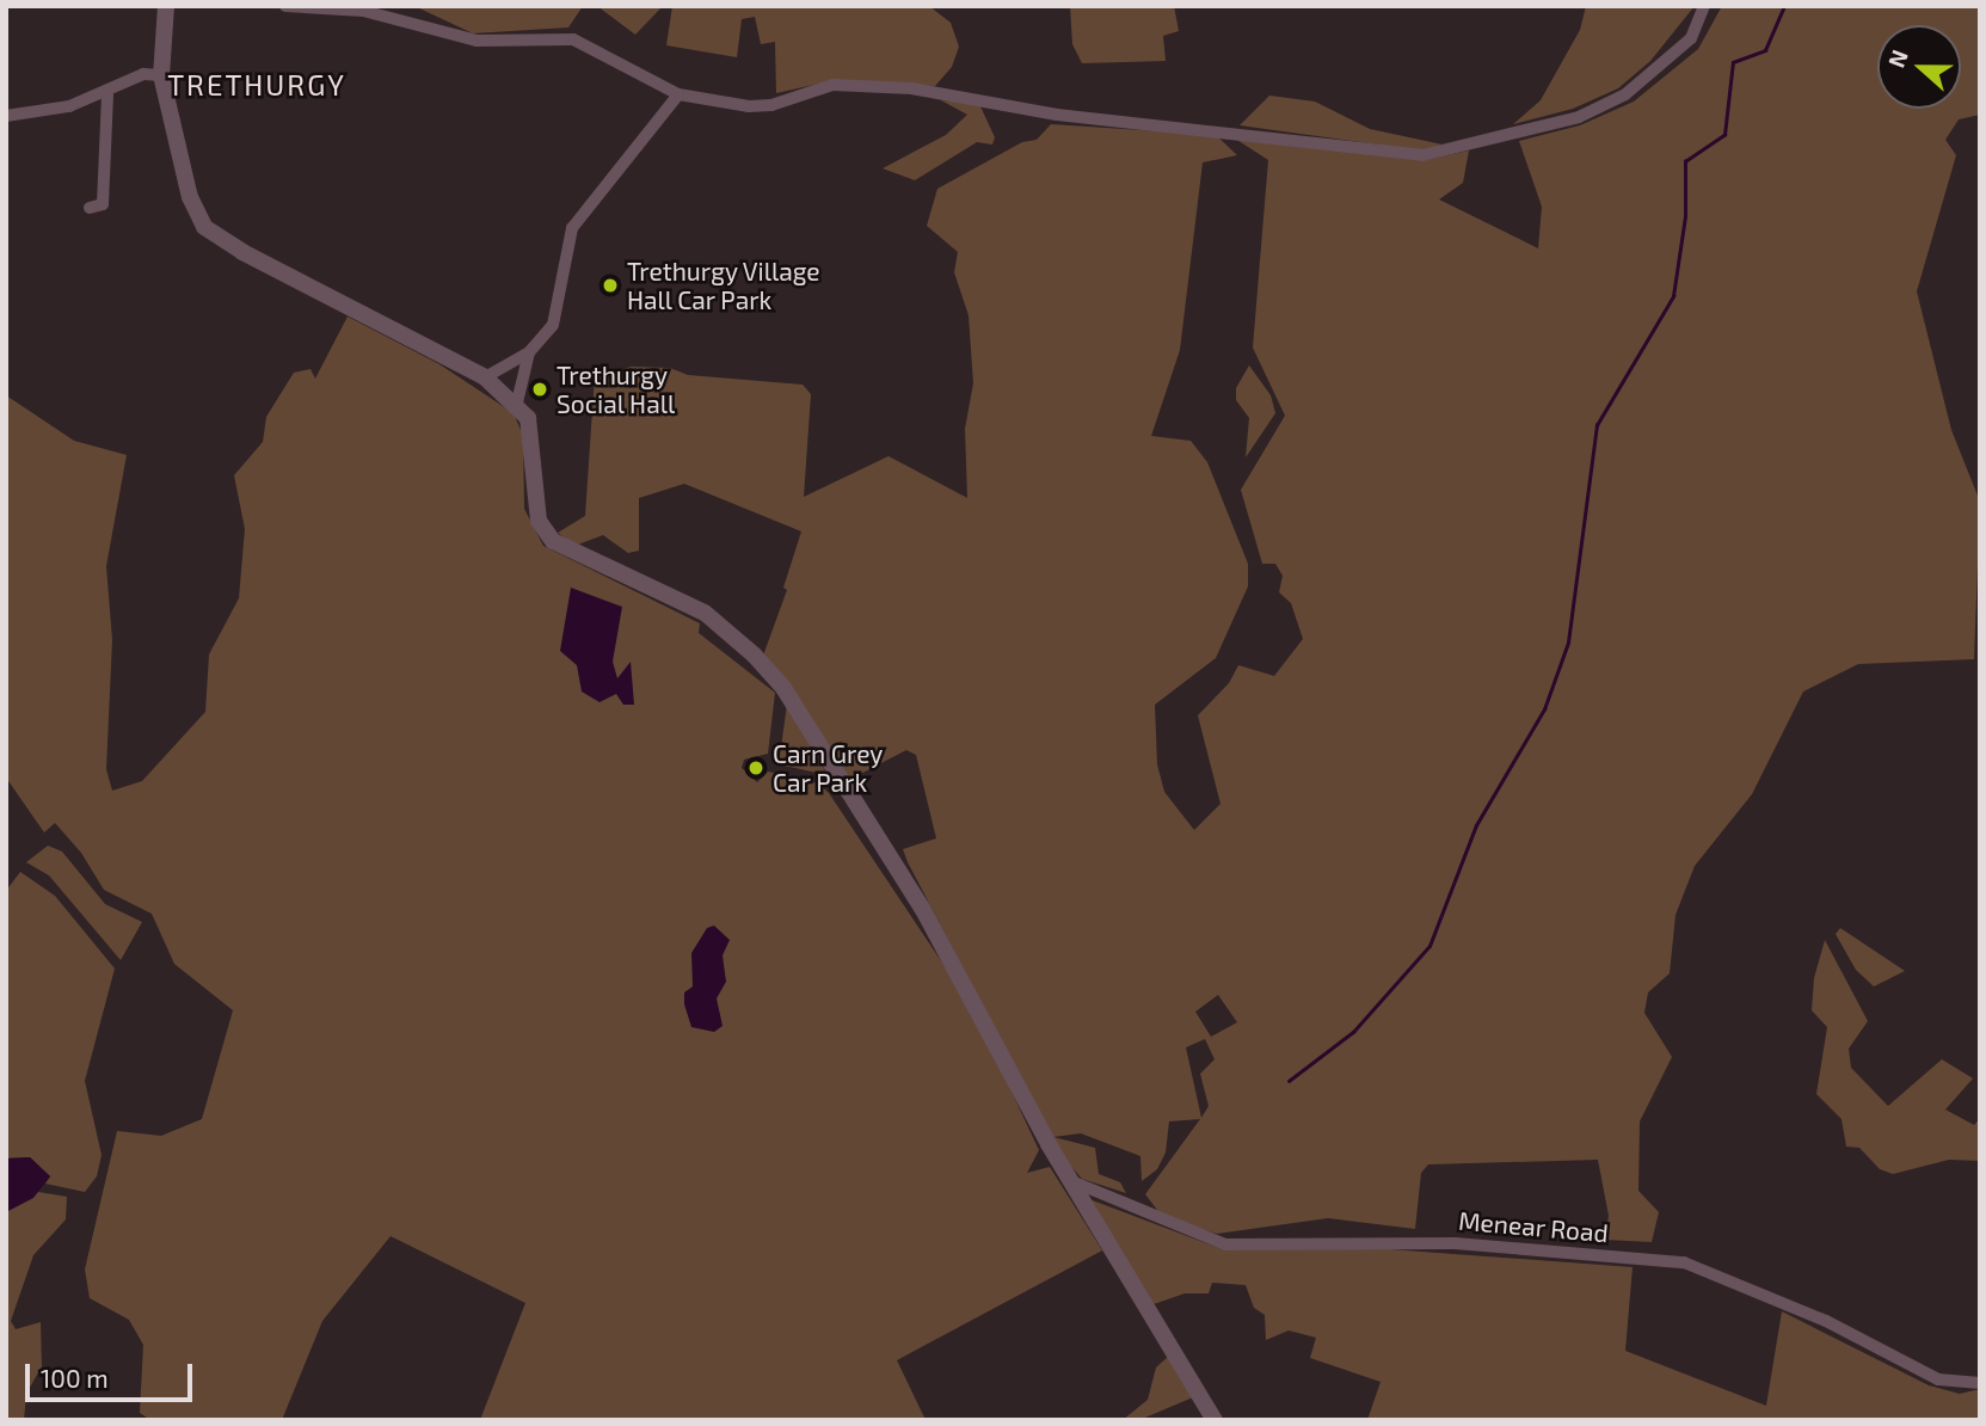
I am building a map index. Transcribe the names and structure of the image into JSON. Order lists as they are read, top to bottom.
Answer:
{
  "streets": {
    "street": ["Menear Road"]
  },
  "districts": ["TRETHURGY"],
  "places": ["Trethurgy Village Hall Car Park", "Trethurgy Social Hall", "Carn Grey Car Park"],
  "scale_bar": "100 m",
  "north": "left"
}
